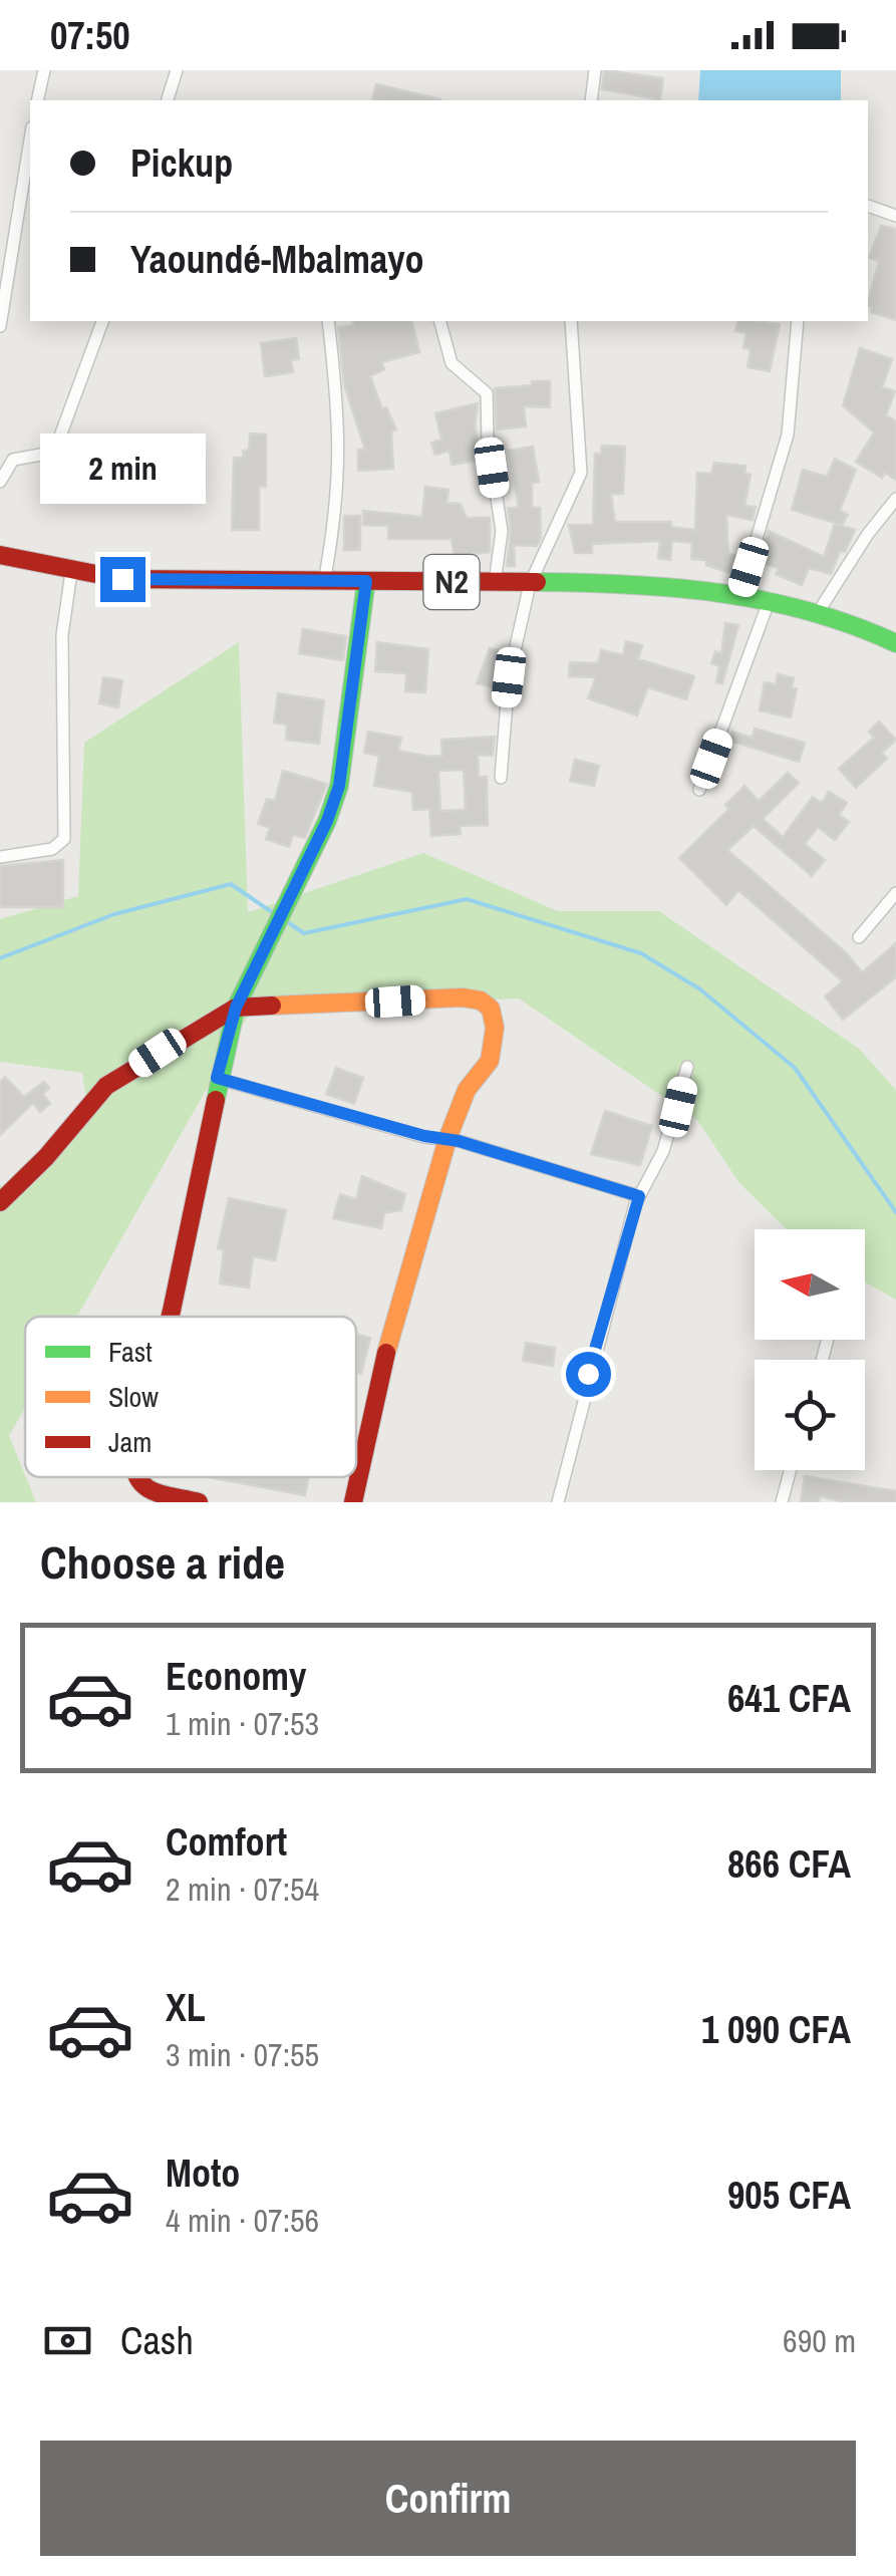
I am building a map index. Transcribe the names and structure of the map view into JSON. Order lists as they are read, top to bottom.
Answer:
{
  "streets": {
    "main road": ["N2"]
  },
  "legend": ["Fast", "Slow", "Jam"],
  "north": "left",
  "page": {
    "status": "07:50",
    "banner": ["Pickup", "Yaoundé-Mbalmayo"],
    "bubble": "2 min",
    "heading": "Choose a ride",
    "list": [
      {
        "name": "Economy",
        "note": "1 min · 07:53",
        "value": "641 CFA"
      },
      {
        "name": "Comfort",
        "note": "2 min · 07:54",
        "value": "866 CFA"
      },
      {
        "name": "XL",
        "note": "3 min · 07:55",
        "value": "1 090 CFA"
      },
      {
        "name": "Moto",
        "note": "4 min · 07:56",
        "value": "905 CFA"
      }
    ],
    "pay": ["Cash", "690 m"],
    "buttons": "Confirm"
  }
}
